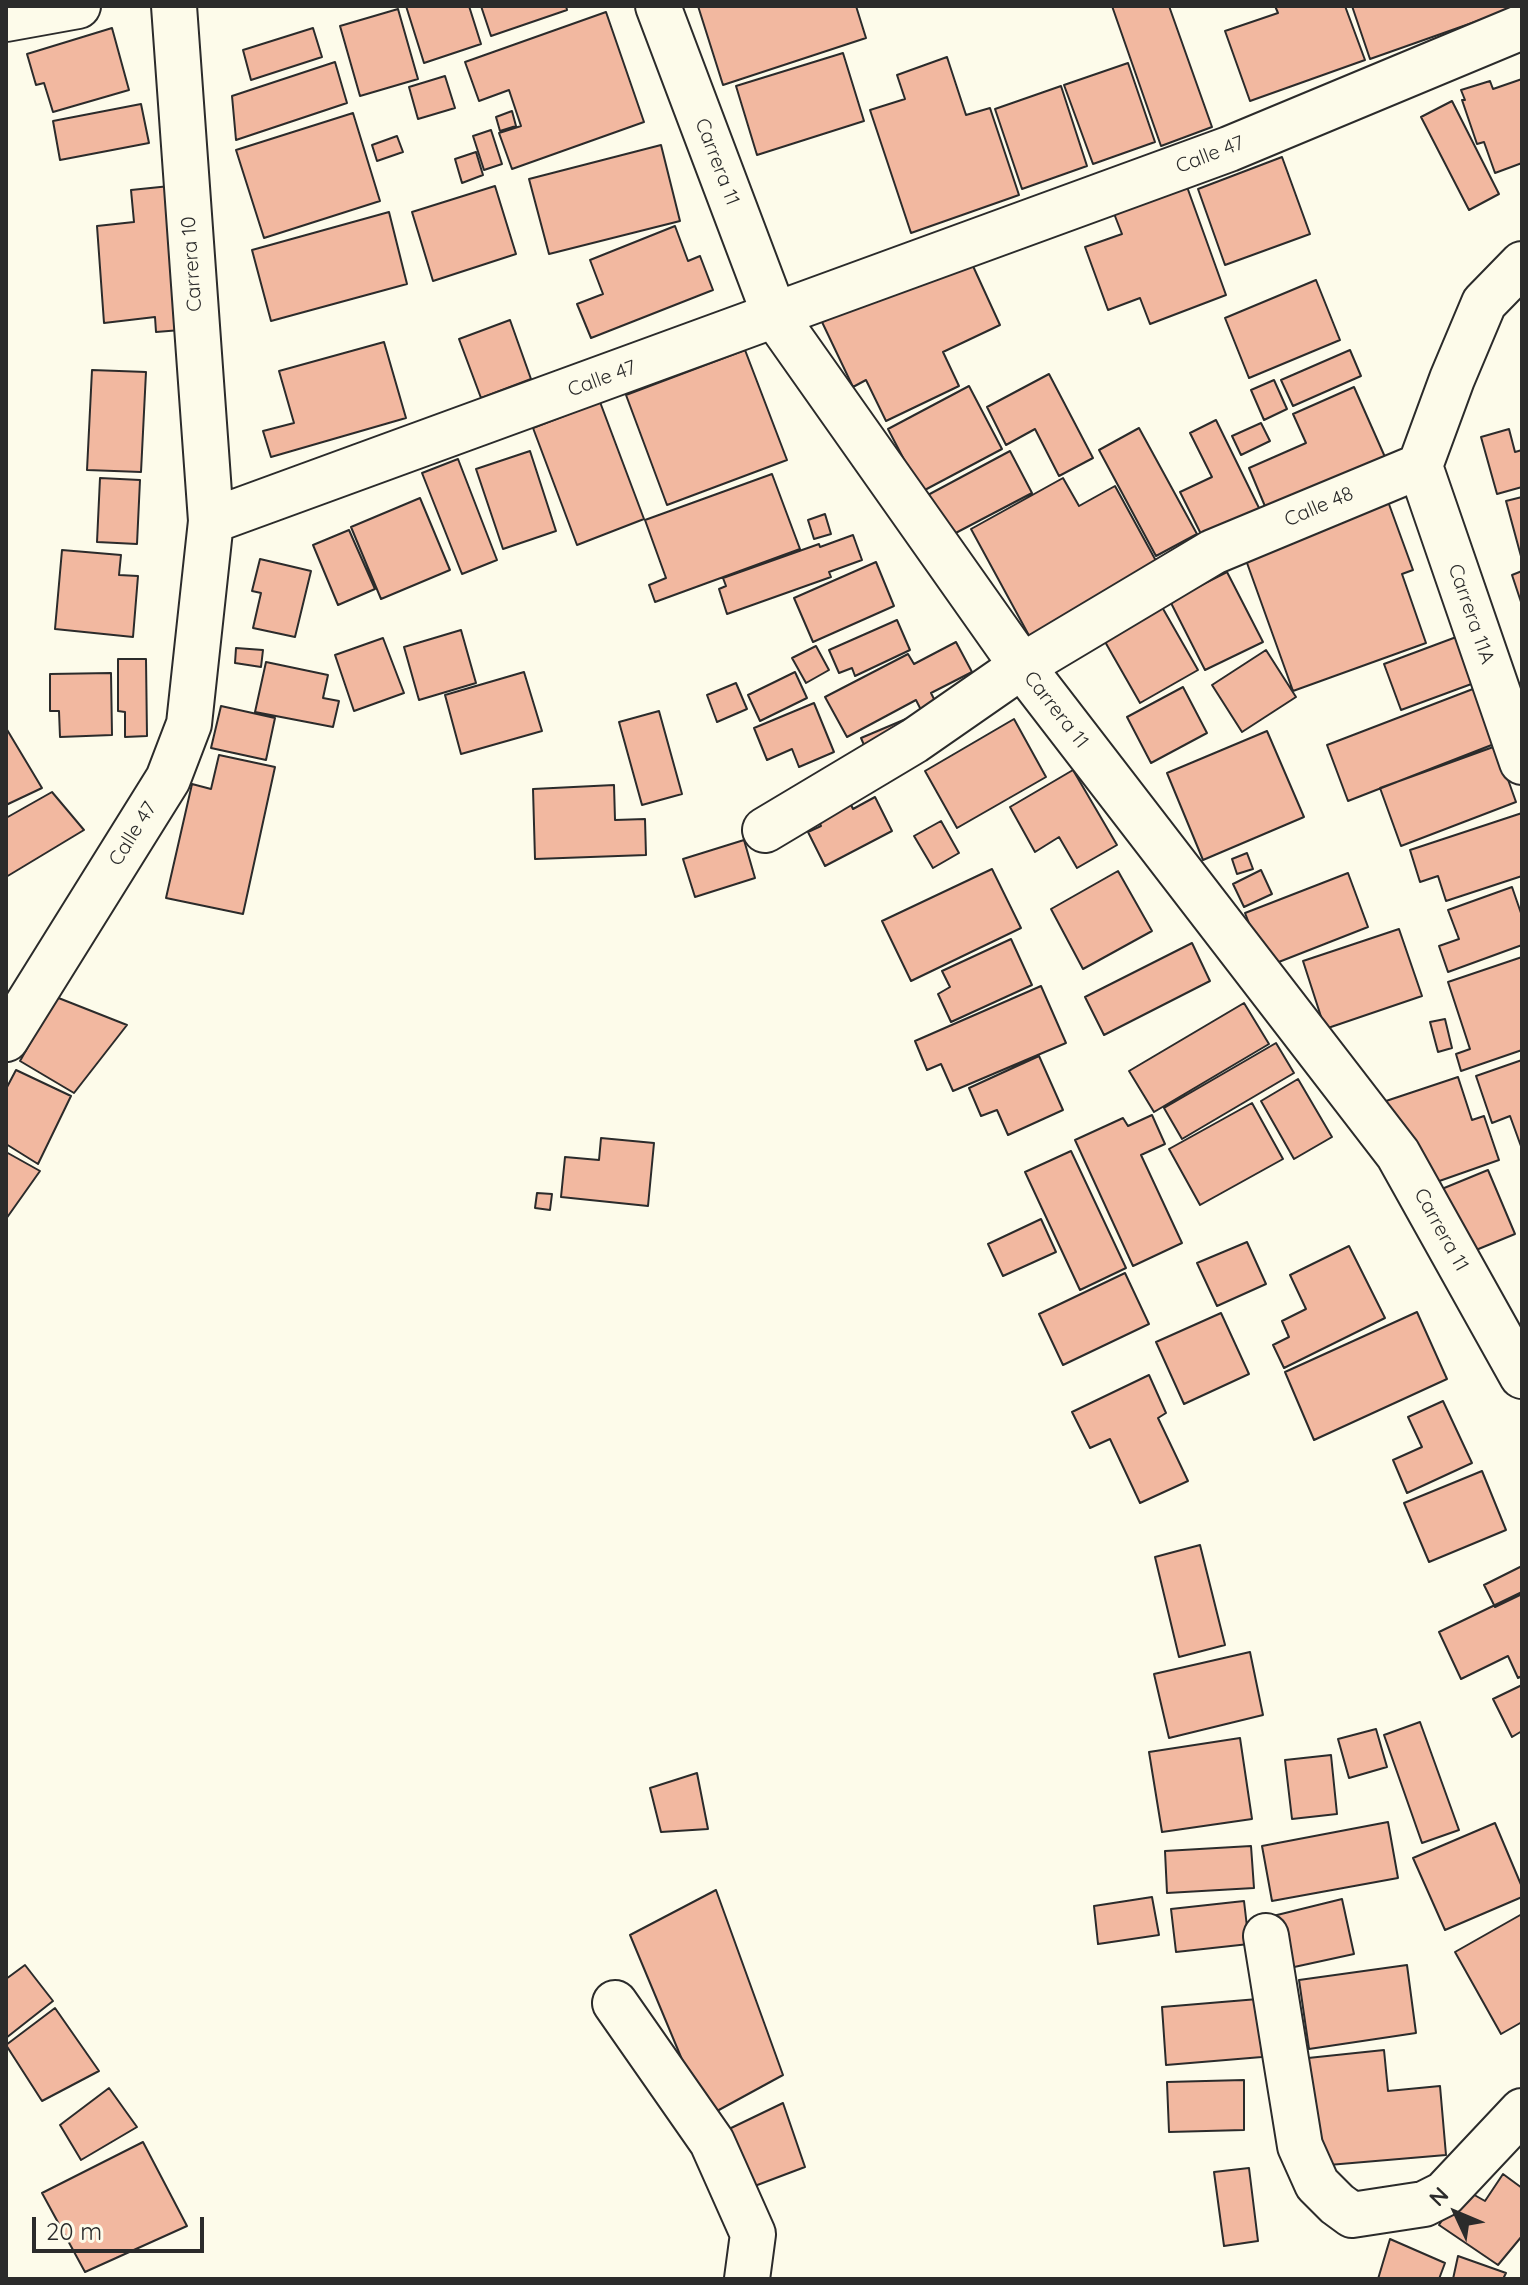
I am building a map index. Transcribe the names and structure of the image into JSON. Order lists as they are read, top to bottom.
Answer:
{
  "streets": {
    "street": [
      "Calle 47",
      "Carrera 11",
      "Carrera 10",
      "Calle 48",
      "Carrera 11A"
    ]
  },
  "crossings": [
    ["Calle 47", "Carrera 11"],
    ["Calle 47", "Carrera 10"],
    ["Carrera 11", "Calle 48"],
    ["Calle 48", "Carrera 11A"]
  ],
  "scale_bar": "20 m",
  "north": "top left"
}
